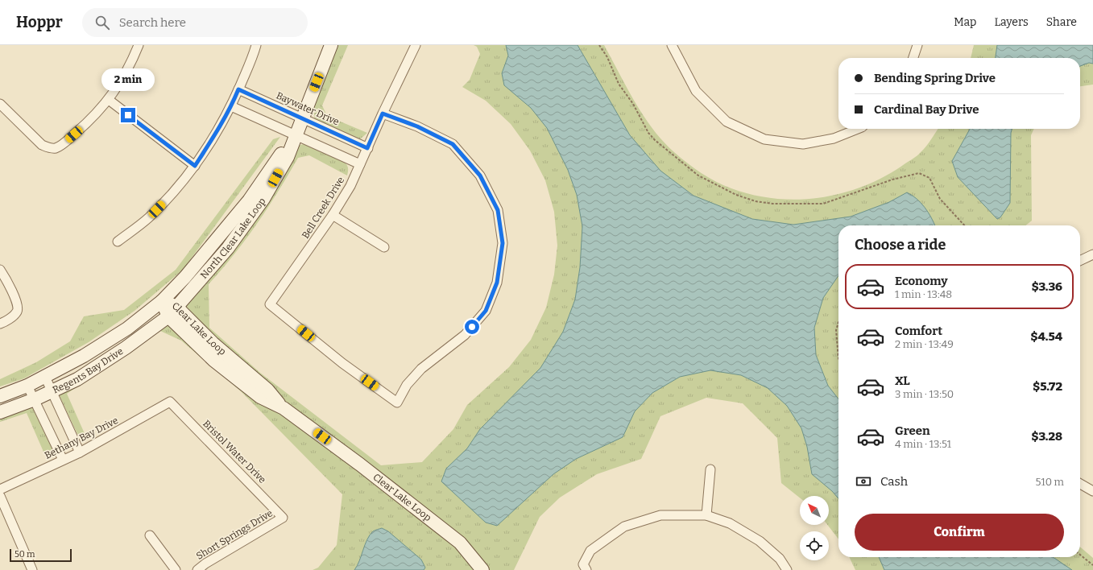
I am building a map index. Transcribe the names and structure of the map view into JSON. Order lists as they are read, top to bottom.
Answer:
{
  "streets": {
    "street": [
      "Baywater Drive",
      "Bell Creek Drive",
      "North Clear Lake Loop",
      "Clear Lake Loop",
      "Regents Bay Drive",
      "Bethany Bay Drive",
      "Bristol Water Drive",
      "Short Springs Drive"
    ]
  },
  "crossings": [
    ["Baywater Drive", "Bell Creek Drive"],
    ["Baywater Drive", "North Clear Lake Loop"],
    ["North Clear Lake Loop", "Clear Lake Loop"],
    ["North Clear Lake Loop", "Regents Bay Drive"],
    ["Clear Lake Loop", "Regents Bay Drive"],
    ["Bethany Bay Drive", "Bristol Water Drive"],
    ["Bristol Water Drive", "Short Springs Drive"]
  ],
  "scale_bar": "50 m",
  "north": "top left",
  "page": {
    "header": "Hoppr",
    "search": "Search here",
    "nav": ["Map", "Layers", "Share"],
    "banner": ["Bending Spring Drive", "Cardinal Bay Drive"],
    "bubble": "2 min",
    "heading": "Choose a ride",
    "list": [
      {
        "name": "Economy",
        "note": "1 min · 13:48",
        "value": "$3.36"
      },
      {
        "name": "Comfort",
        "note": "2 min · 13:49",
        "value": "$4.54"
      },
      {
        "name": "XL",
        "note": "3 min · 13:50",
        "value": "$5.72"
      },
      {
        "name": "Green",
        "note": "4 min · 13:51",
        "value": "$3.28"
      }
    ],
    "pay": ["Cash", "510 m"],
    "buttons": "Confirm",
    "scale": "50 m"
  }
}
